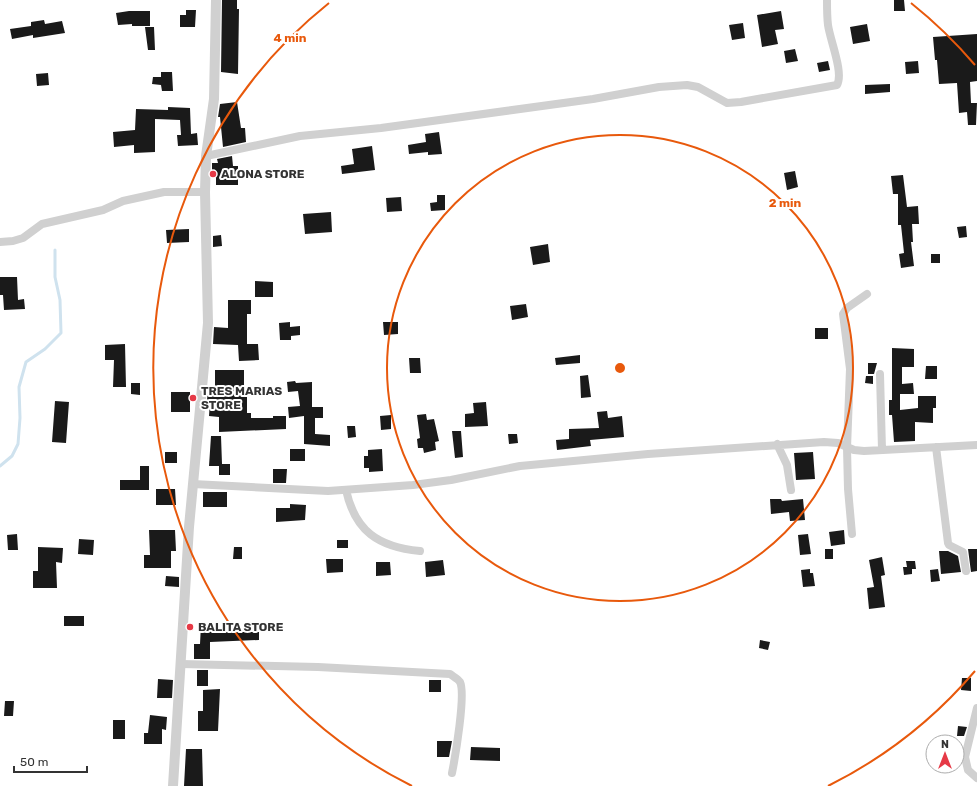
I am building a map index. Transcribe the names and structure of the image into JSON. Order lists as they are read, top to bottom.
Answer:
{
  "places": ["ALONA STORE", "TRES MARIAS STORE", "BALITA STORE"],
  "scale_bar": "50 m",
  "north": "top",
  "rings": ["4 min", "2 min"]
}
